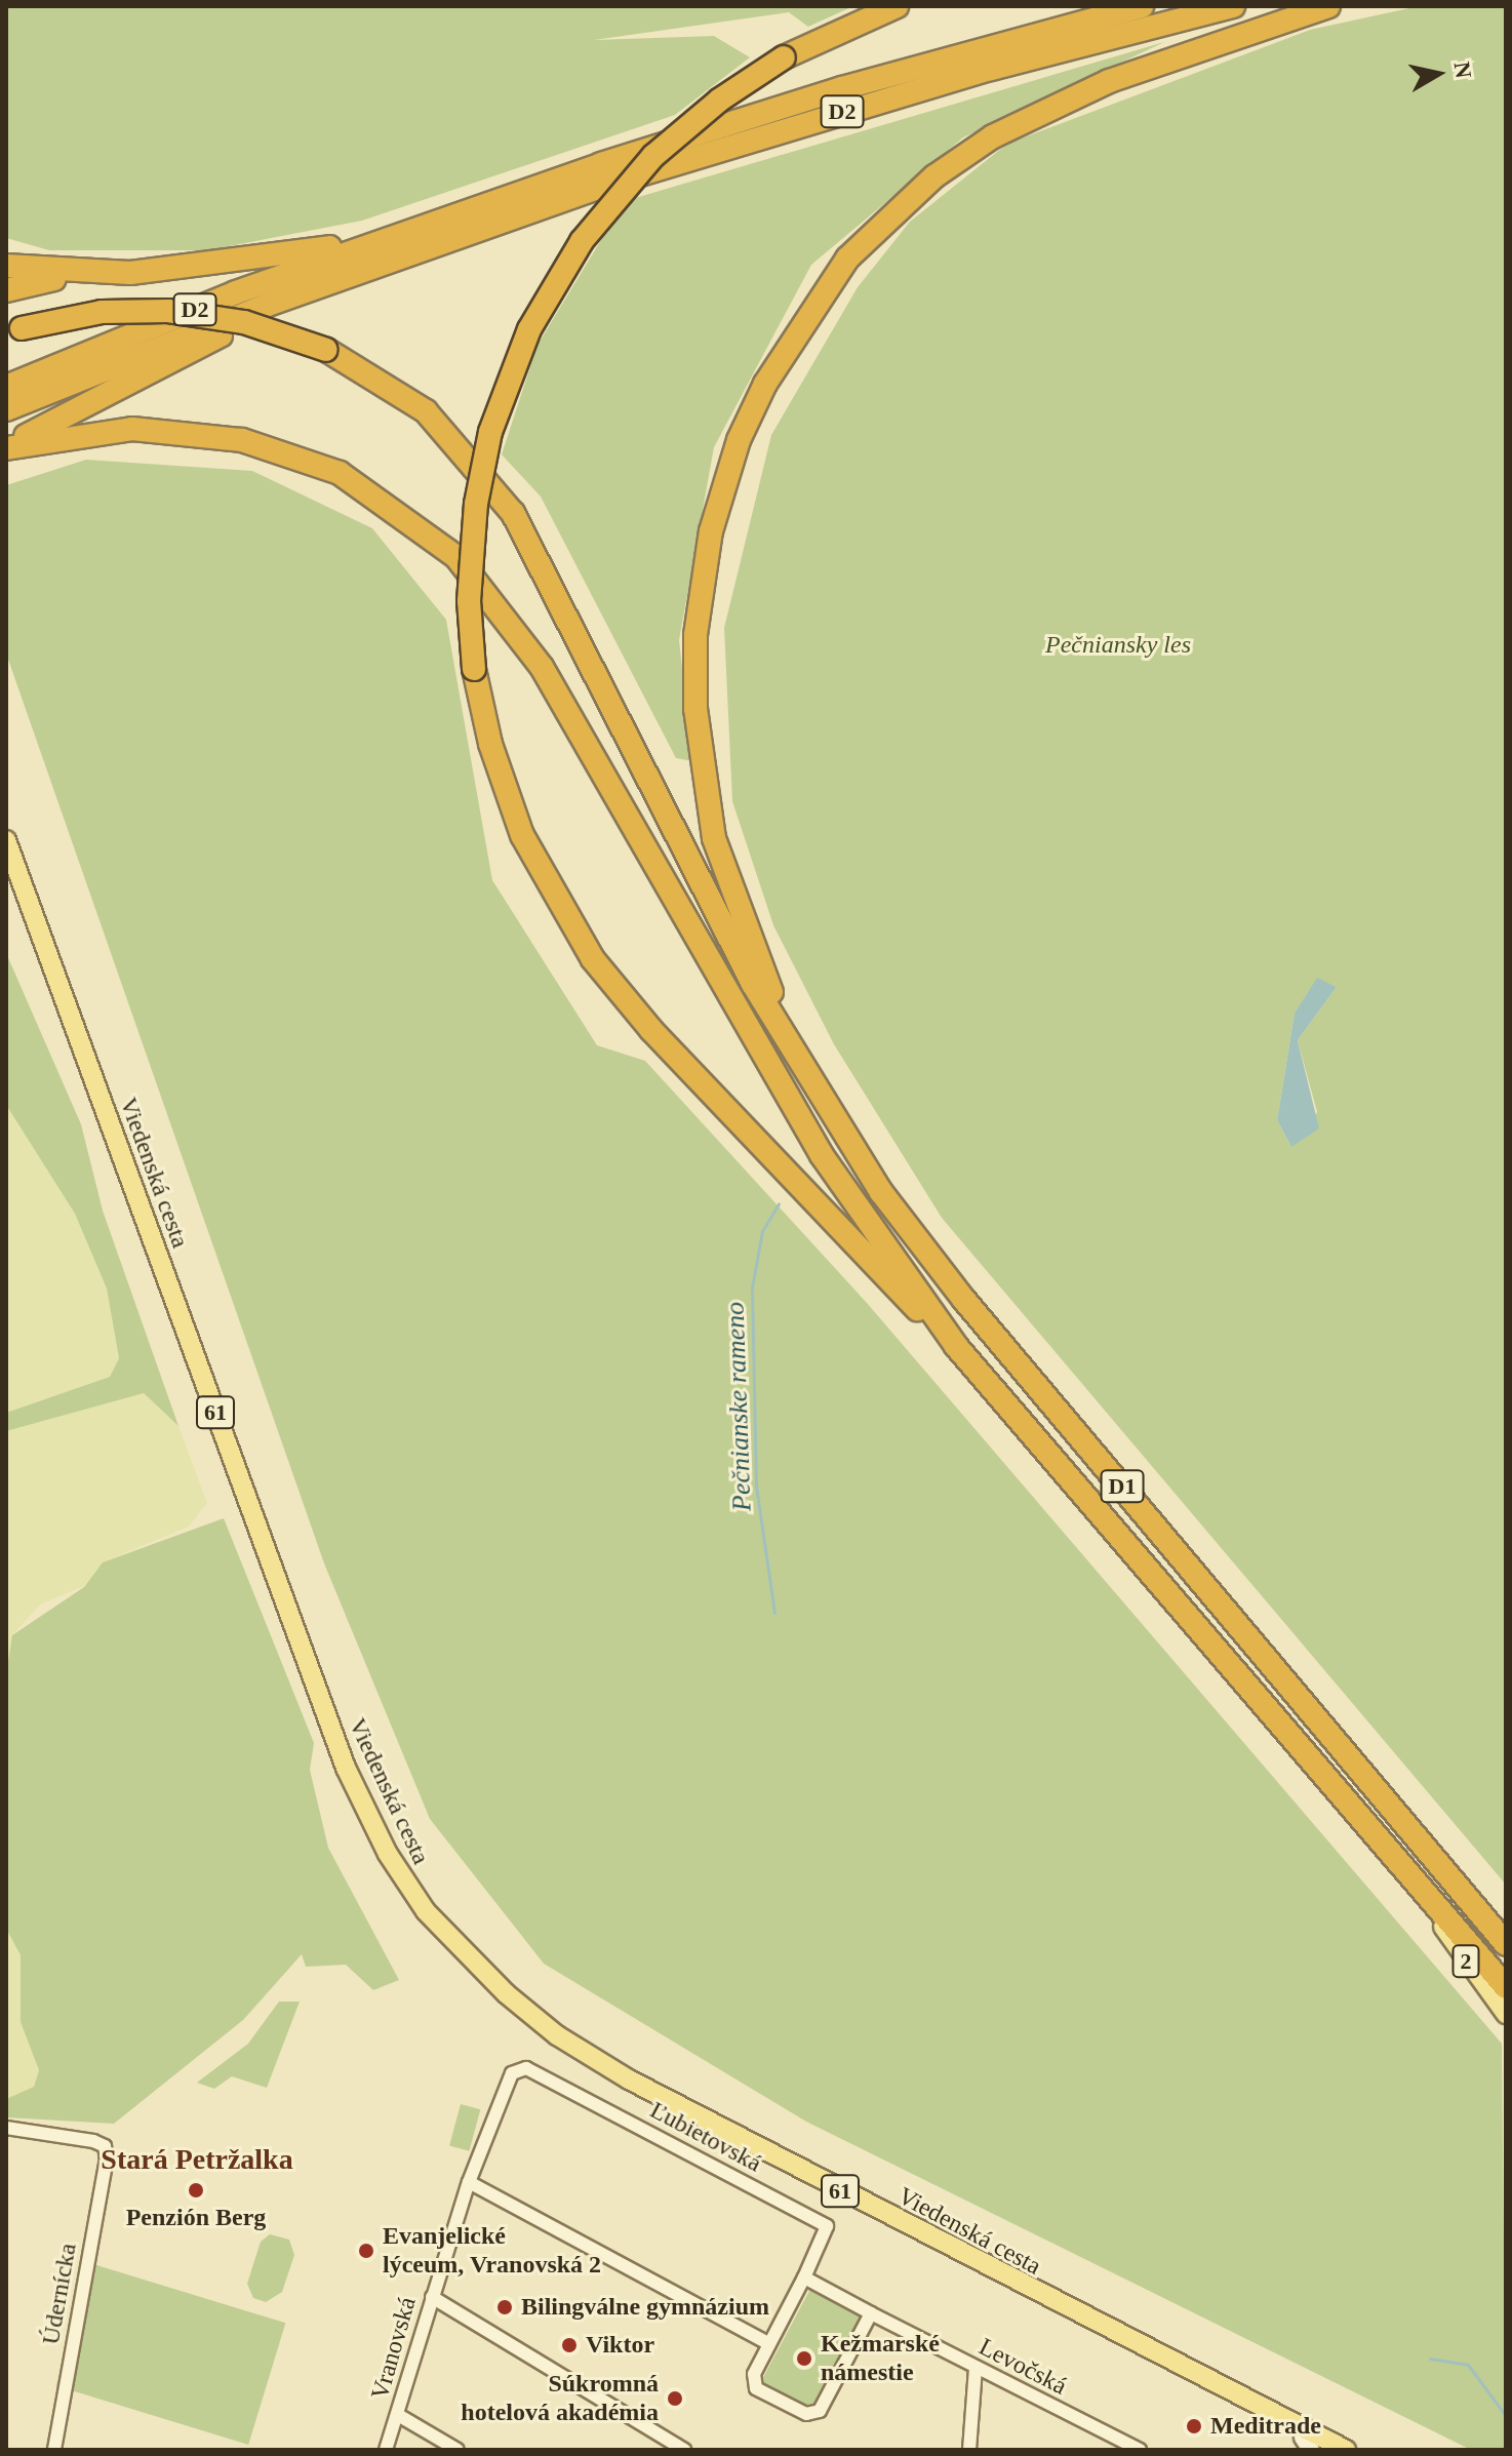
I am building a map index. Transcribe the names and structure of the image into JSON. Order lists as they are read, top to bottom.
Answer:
{
  "streets": {
    "highway": ["D2", "D1"],
    "main road": ["Viedenská cesta", "61", "2"],
    "street": [
      "Ľubietovská",
      "Údernícka",
      "Vranovská",
      "Levočská"
    ]
  },
  "crossings": [
    ["D1", "2"],
    ["Ľubietovská", "Vranovská"]
  ],
  "districts": ["Stará Petržalka"],
  "water": ["Pečnianske rameno"],
  "parks": ["Pečniansky les"],
  "places": [
    "Penzión Berg",
    "Evanjelické lýceum, Vranovská 2",
    "Bilingválne gymnázium",
    "Viktor",
    "Kežmarské námestie",
    "Súkromná hotelová akadémia",
    "Meditrade"
  ],
  "north": "right"
}
